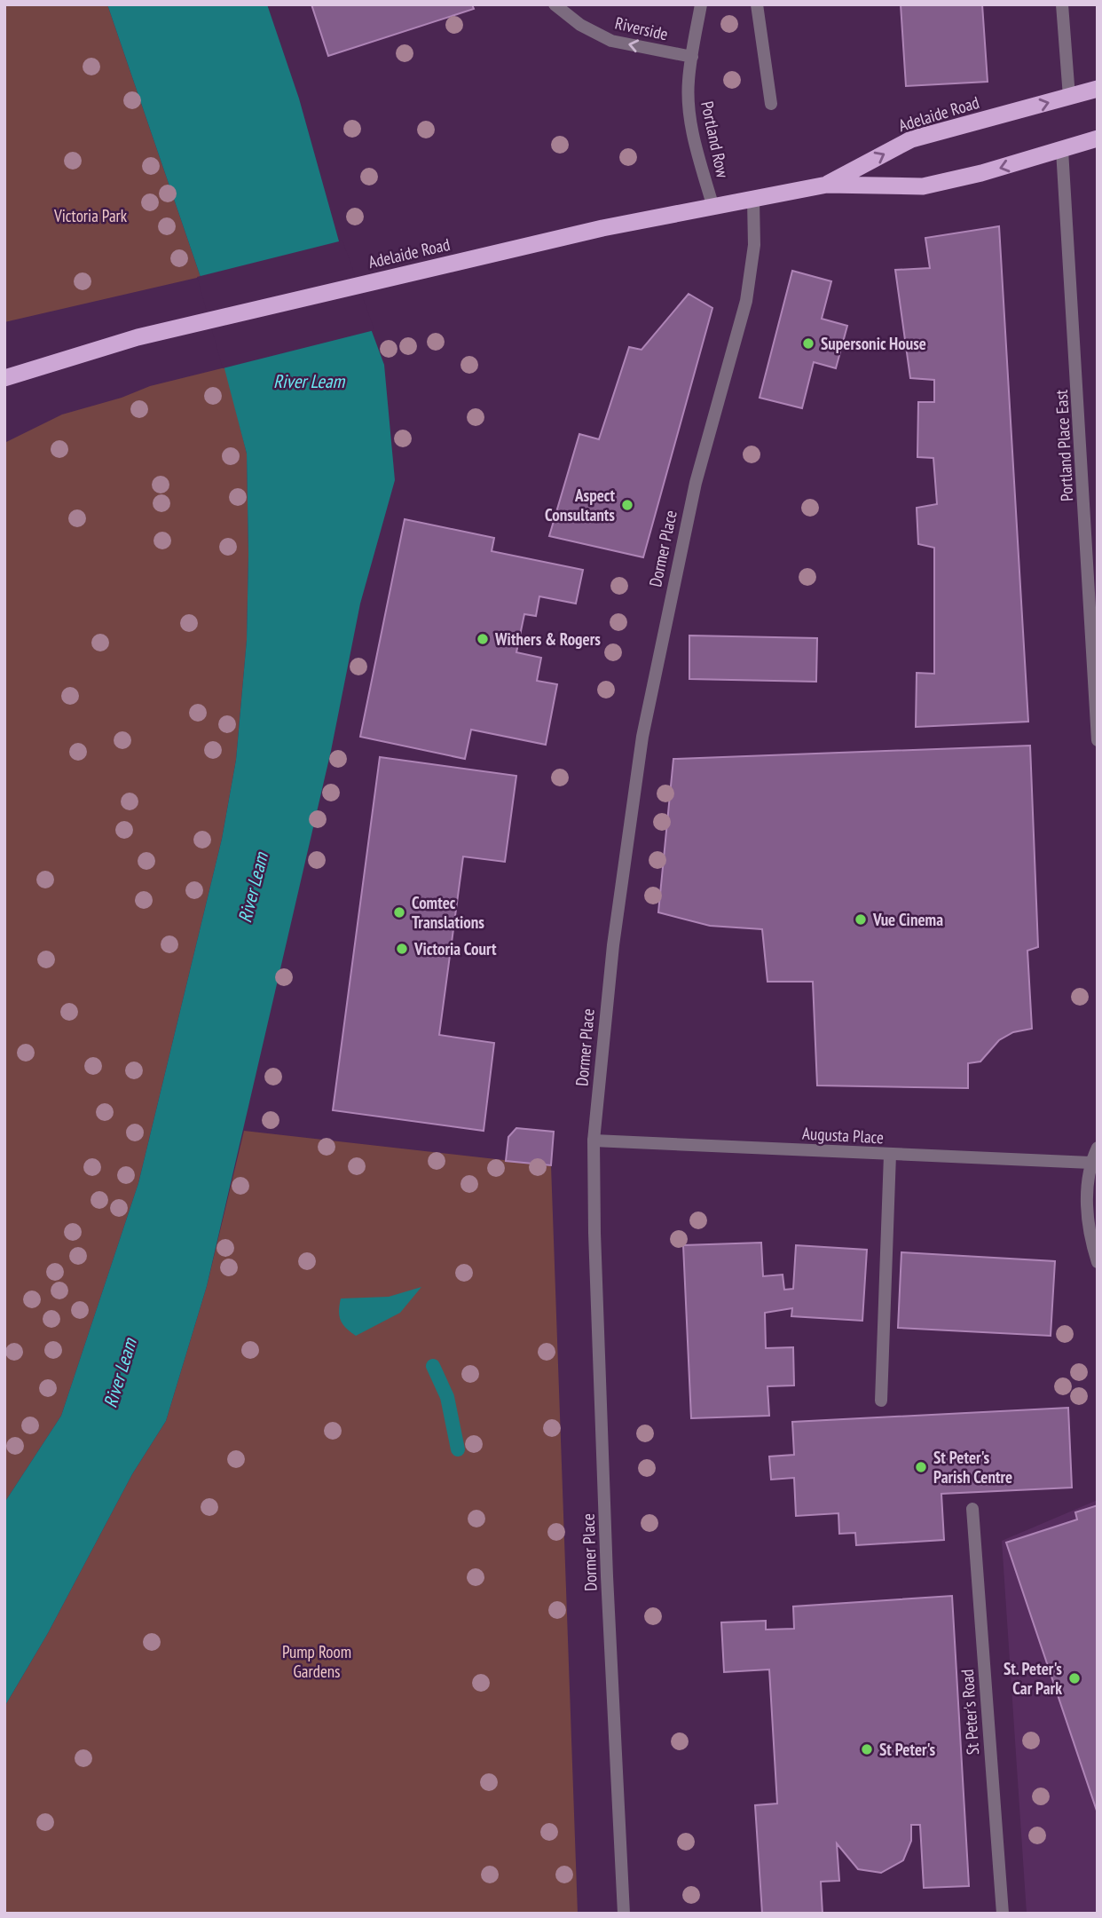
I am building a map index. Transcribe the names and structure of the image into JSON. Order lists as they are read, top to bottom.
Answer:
{
  "streets": {
    "highway": ["Adelaide Road"],
    "street": [
      "Riverside",
      "Portland Row",
      "Portland Place East",
      "Dormer Place",
      "Augusta Place",
      "St Peter's Road"
    ]
  },
  "crossings": [
    ["Riverside", "Portland Row"],
    ["Adelaide Road", "Portland Row"],
    ["Adelaide Road", "Portland Place East"],
    ["Adelaide Road", "Dormer Place"],
    ["Dormer Place", "Augusta Place"]
  ],
  "one_way": ["Riverside"],
  "water": ["River Leam"],
  "parks": ["Victoria Park", "Pump Room Gardens"],
  "places": [
    "Supersonic House",
    "Aspect Consultants",
    "Withers & Rogers",
    "Comtec Translations",
    "Vue Cinema",
    "Victoria Court",
    "St Peter's Parish Centre",
    "St. Peter's Car Park",
    "St Peter's"
  ]
}
